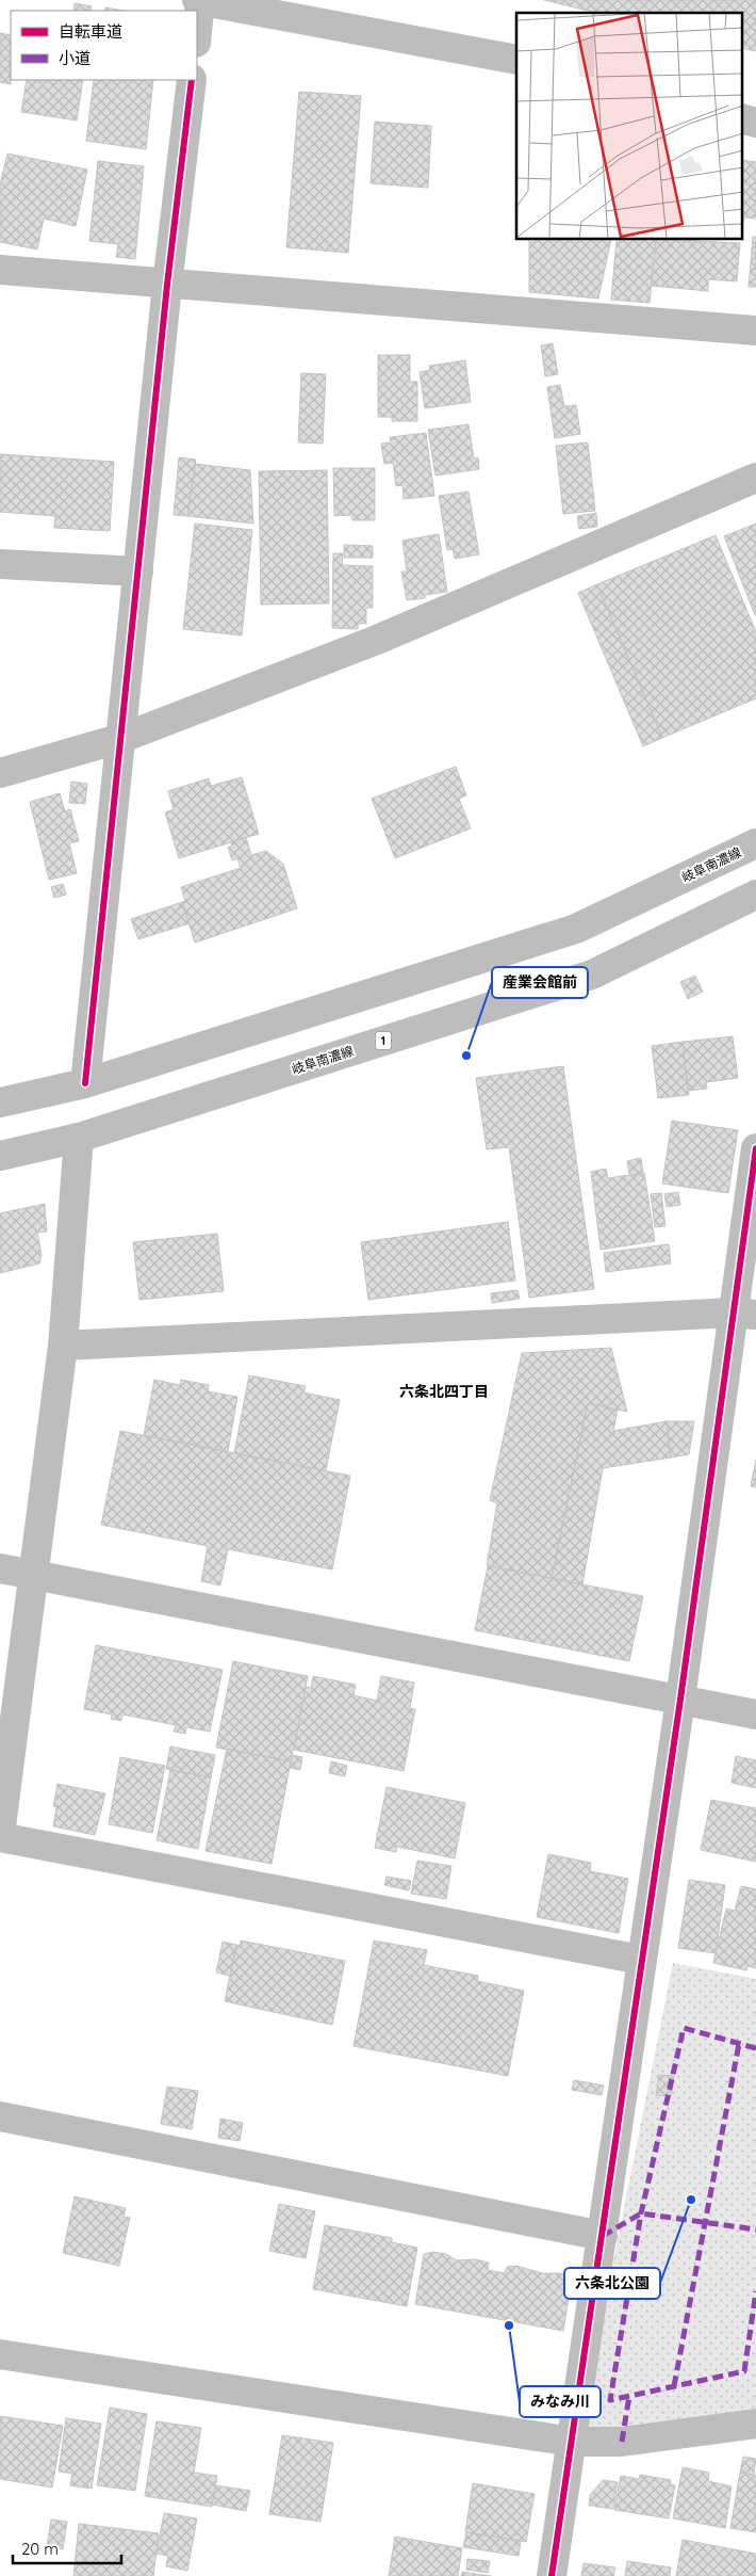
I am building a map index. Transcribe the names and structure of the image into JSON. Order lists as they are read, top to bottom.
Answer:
{
  "streets": {
    "street": ["岐阜南濃線", "1"]
  },
  "districts": ["六条北四丁目"],
  "places": ["産業会館前", "六条北公園", "みなみ川"],
  "legend": ["自転車道", "小道"],
  "scale_bar": "20 m"
}
